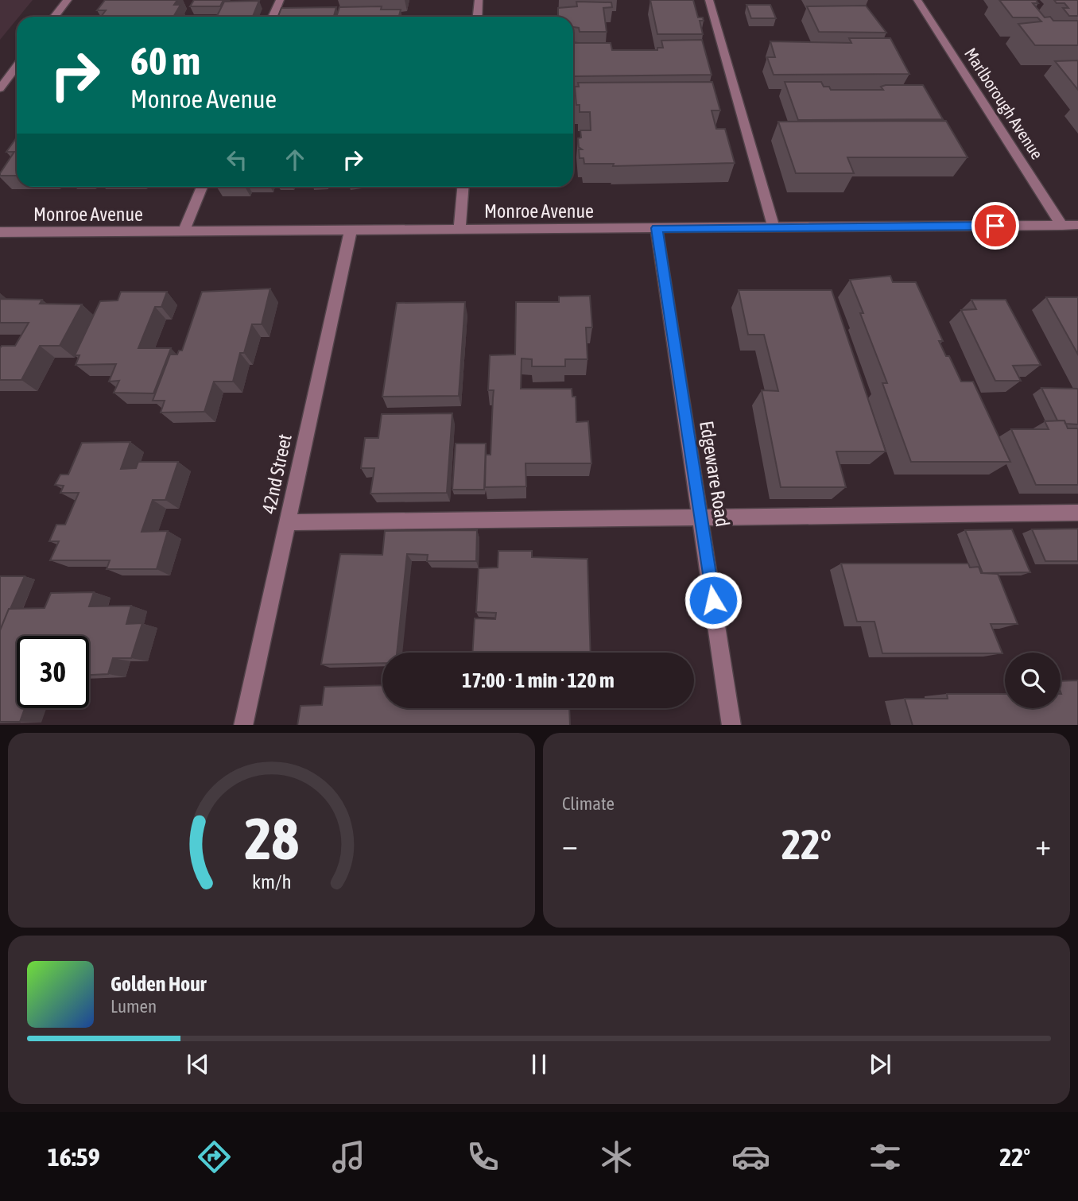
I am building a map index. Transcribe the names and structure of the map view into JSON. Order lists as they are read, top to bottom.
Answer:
{
  "streets": {
    "street": [
      "Marlborough Avenue",
      "Monroe Avenue",
      "42nd Street",
      "Edgeware Road"
    ]
  },
  "crossings": [
    ["Marlborough Avenue", "Monroe Avenue"],
    ["Monroe Avenue", "42nd Street"],
    ["Monroe Avenue", "Edgeware Road"]
  ],
  "page": {
    "turn": ["60 m", "Monroe Avenue"],
    "limit": "30",
    "trip": "17:00 · 1 min · 120 m",
    "tile": "Climate",
    "heat": ["−", "22°", "+"],
    "song": ["Golden Hour", "Lumen"],
    "tabs": ["16:59", "22°"],
    "gauge": ["28", "km/h"]
  }
}
